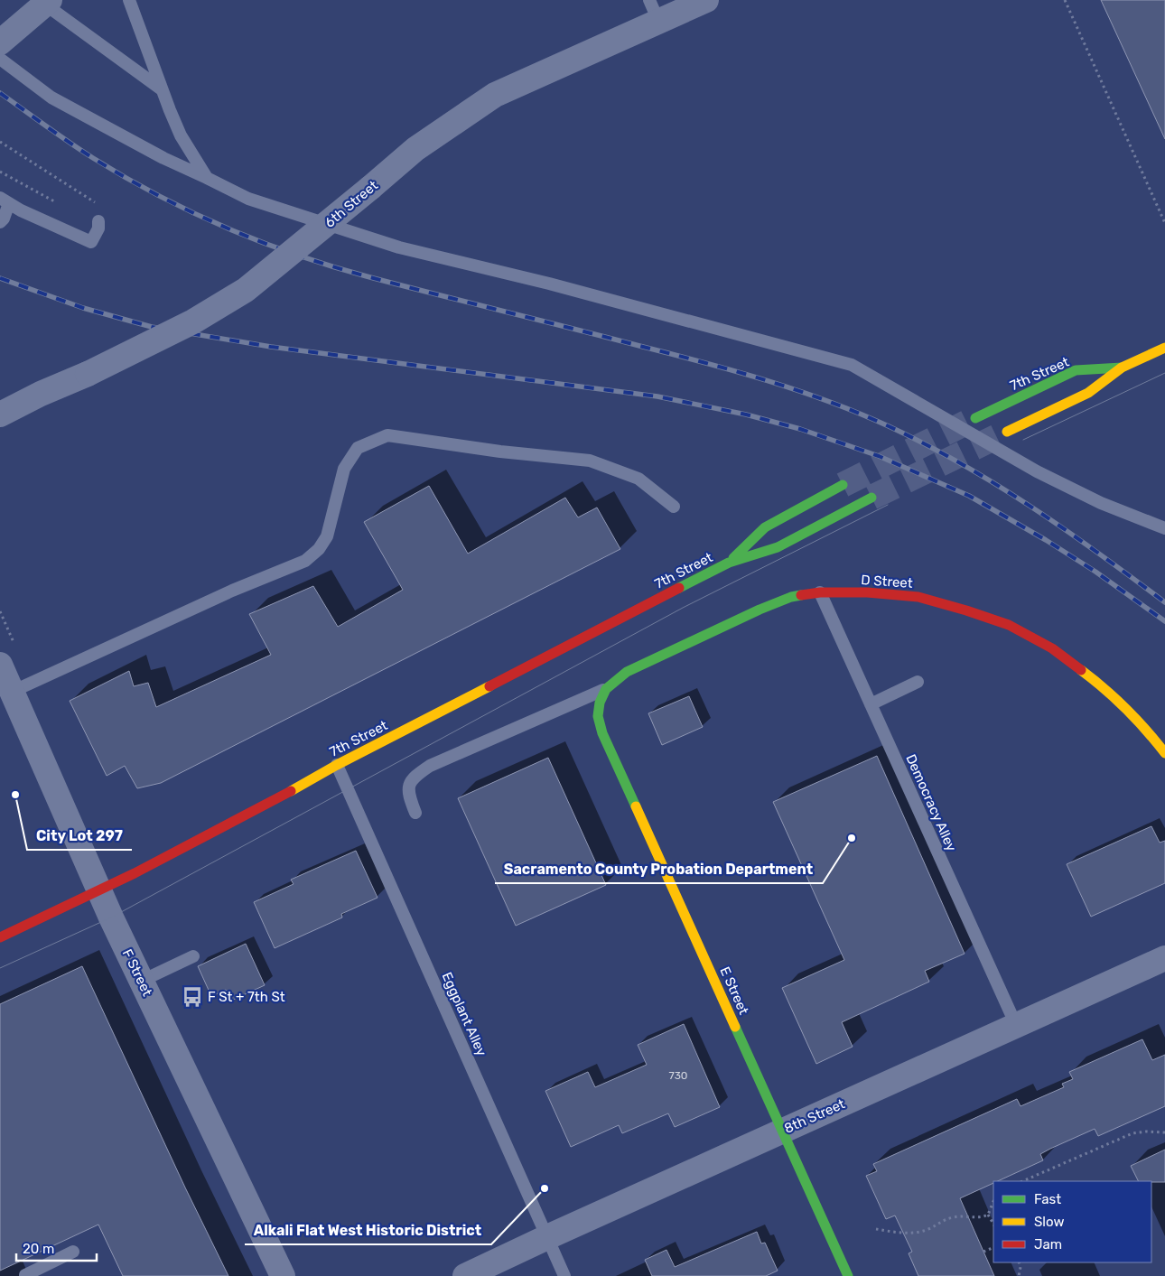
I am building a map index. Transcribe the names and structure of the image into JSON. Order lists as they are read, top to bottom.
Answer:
{
  "streets": {
    "main road": ["7th Street", "D Street", "E Street"],
    "street": ["6th Street", "F Street", "8th Street"],
    "lane": ["Democracy Alley", "Eggplant Alley"]
  },
  "crossings": [
    ["7th Street", "F Street"],
    ["7th Street", "Eggplant Alley"],
    ["D Street", "Democracy Alley"],
    ["D Street", "E Street"],
    ["Democracy Alley", "8th Street"],
    ["E Street", "8th Street"],
    ["Eggplant Alley", "8th Street"]
  ],
  "places": {
    "other": ["City Lot 297", "Sacramento County Probation Department", "Alkali Flat West Historic District"],
    "bus stop": ["F St + 7th St"]
  },
  "house_numbers": ["730"],
  "legend": ["Fast", "Slow", "Jam"],
  "scale_bar": "20 m"
}
